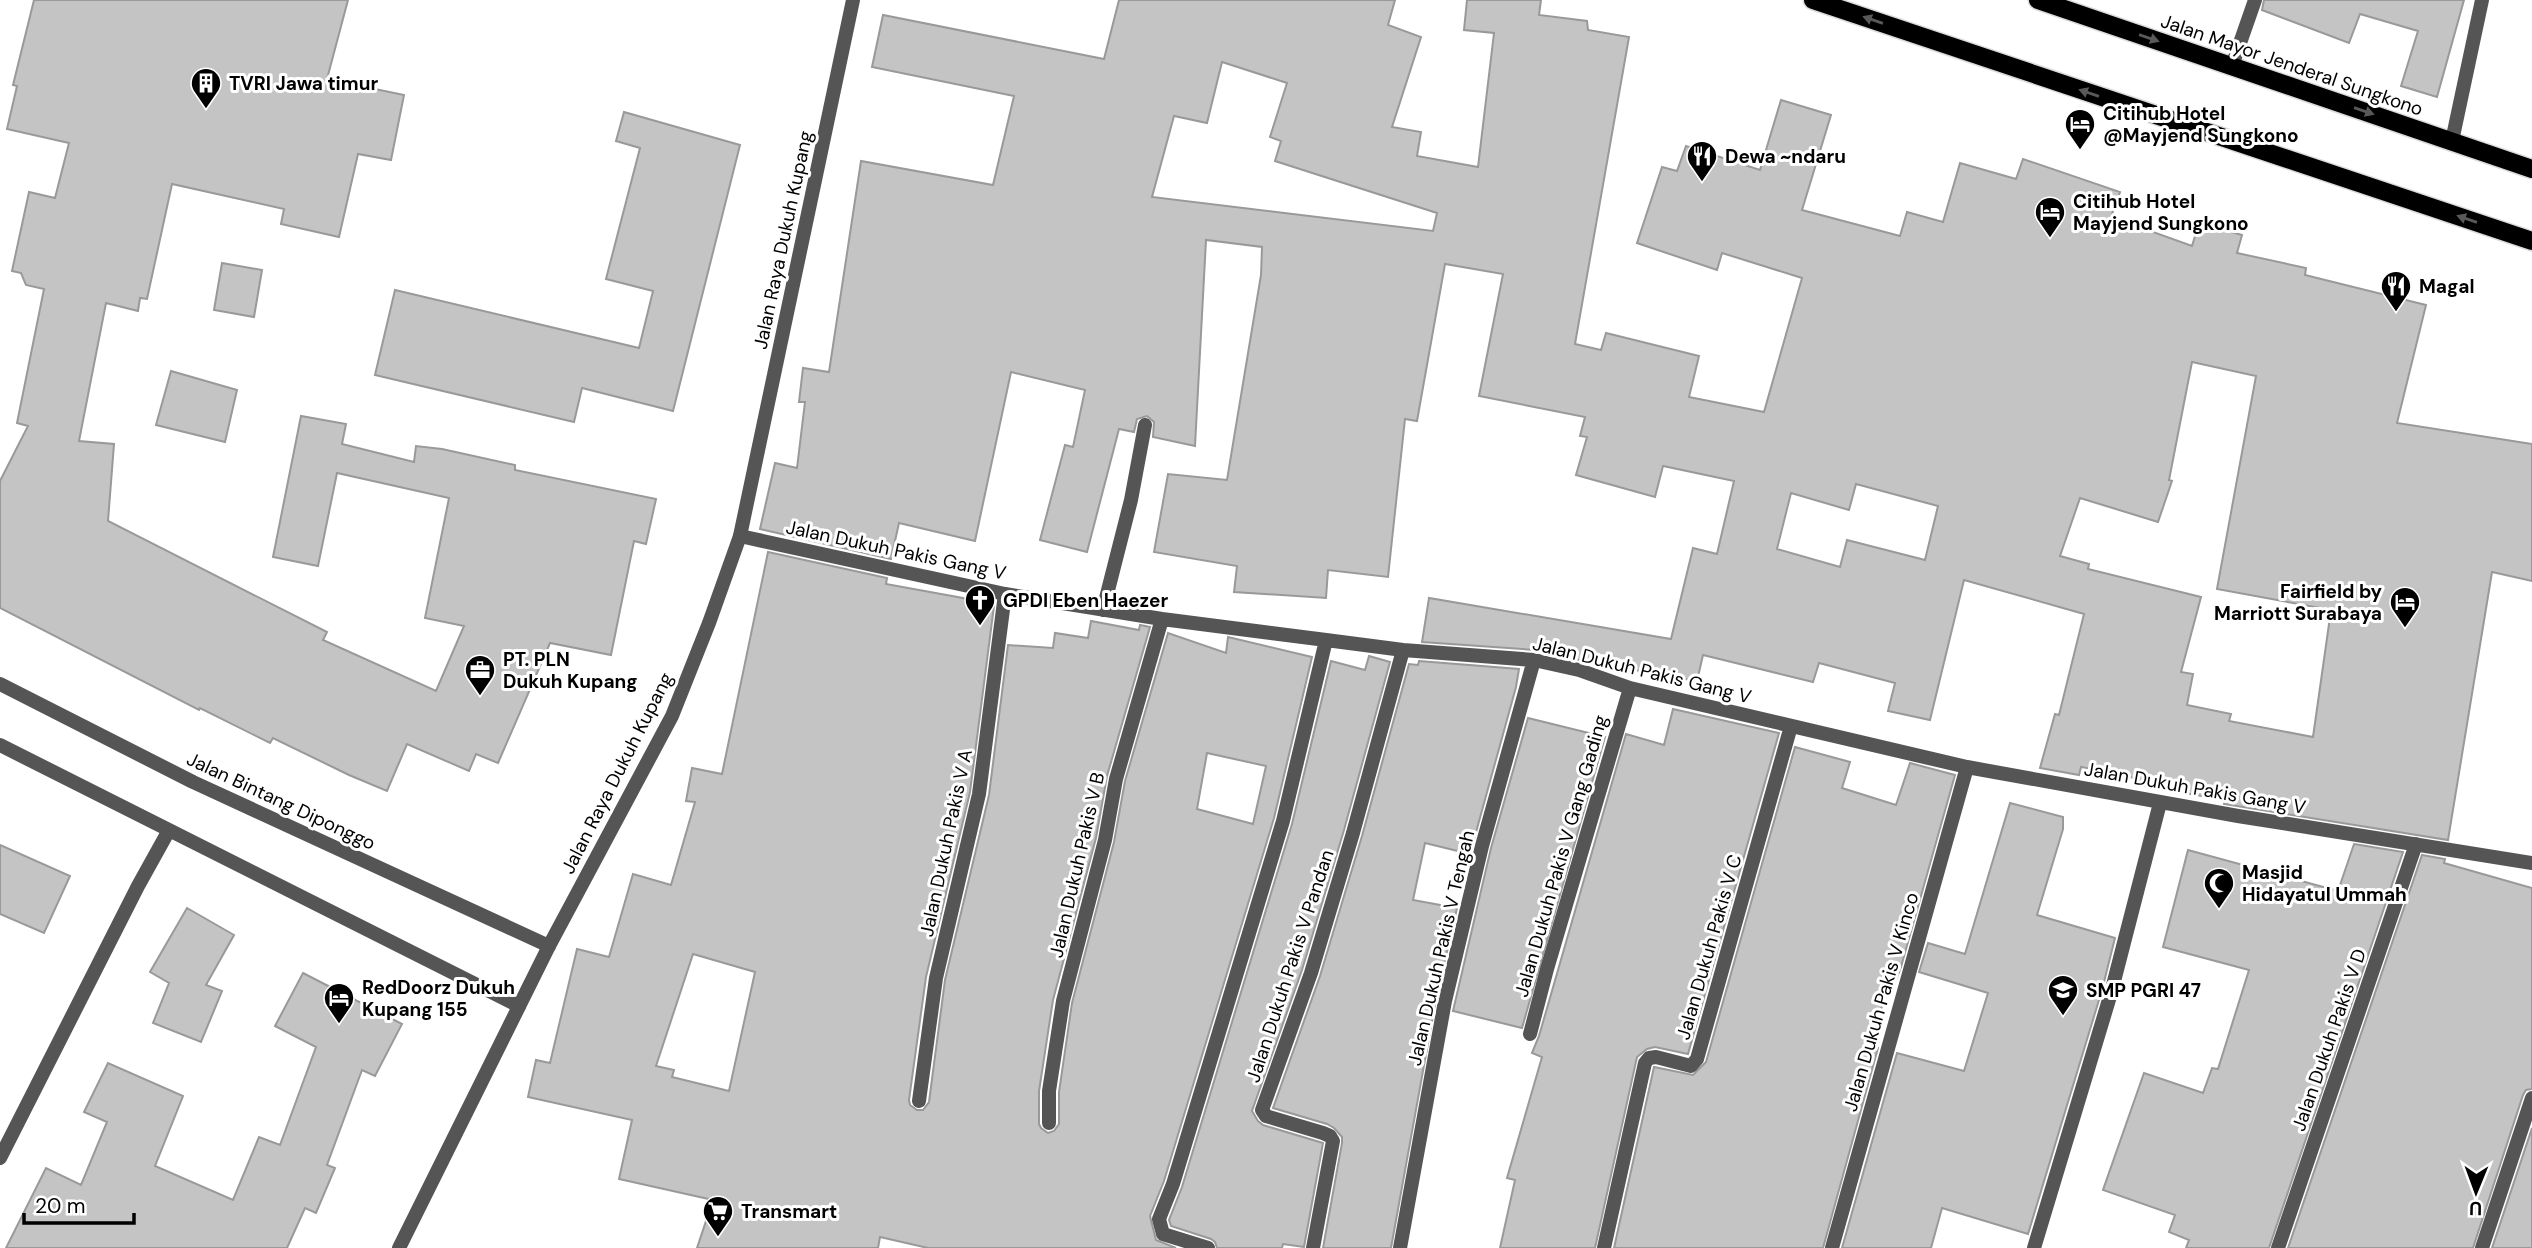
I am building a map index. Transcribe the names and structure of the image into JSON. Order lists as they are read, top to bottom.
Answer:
{
  "streets": {
    "main road": ["Jalan Mayor Jenderal Sungkono"],
    "street": [
      "Jalan Raya Dukuh Kupang",
      "Jalan Dukuh Pakis Gang V",
      "Jalan Bintang Diponggo",
      "Jalan Dukuh Pakis V A",
      "Jalan Dukuh Pakis V Gang Gading",
      "Jalan Dukuh Pakis V B",
      "Jalan Dukuh Pakis V C",
      "Jalan Dukuh Pakis V Tengah",
      "Jalan Dukuh Pakis V Pandan",
      "Jalan Dukuh Pakis V Kinco",
      "Jalan Dukuh Pakis V D"
    ]
  },
  "crossings": [
    ["Jalan Raya Dukuh Kupang", "Jalan Dukuh Pakis Gang V"],
    ["Jalan Raya Dukuh Kupang", "Jalan Bintang Diponggo"],
    ["Jalan Dukuh Pakis Gang V", "Jalan Dukuh Pakis V A"],
    ["Jalan Dukuh Pakis Gang V", "Jalan Dukuh Pakis V Gang Gading"],
    ["Jalan Dukuh Pakis Gang V", "Jalan Dukuh Pakis V B"],
    ["Jalan Dukuh Pakis Gang V", "Jalan Dukuh Pakis V C"],
    ["Jalan Dukuh Pakis Gang V", "Jalan Dukuh Pakis V Tengah"],
    ["Jalan Dukuh Pakis Gang V", "Jalan Dukuh Pakis V Pandan"],
    ["Jalan Dukuh Pakis Gang V", "Jalan Dukuh Pakis V Kinco"],
    ["Jalan Dukuh Pakis Gang V", "Jalan Dukuh Pakis V D"]
  ],
  "places": {
    "building": ["TVRI Jawa timur"],
    "hotel": [
      "Citihub Hotel @Mayjend Sungkono",
      "Citihub Hotel Mayjend Sungkono",
      "Fairfield by Marriott Surabaya",
      "RedDoorz Dukuh Kupang 155"
    ],
    "restaurant": ["Dewa ~ndaru", "Magal"],
    "church": ["GPDI Eben Haezer"],
    "office": ["PT. PLN Dukuh Kupang"],
    "mosque": ["Masjid Hidayatul Ummah"],
    "school or university": ["SMP PGRI 47"],
    "supermarket": ["Transmart"]
  },
  "scale_bar": "20 m",
  "north": "bottom"
}
